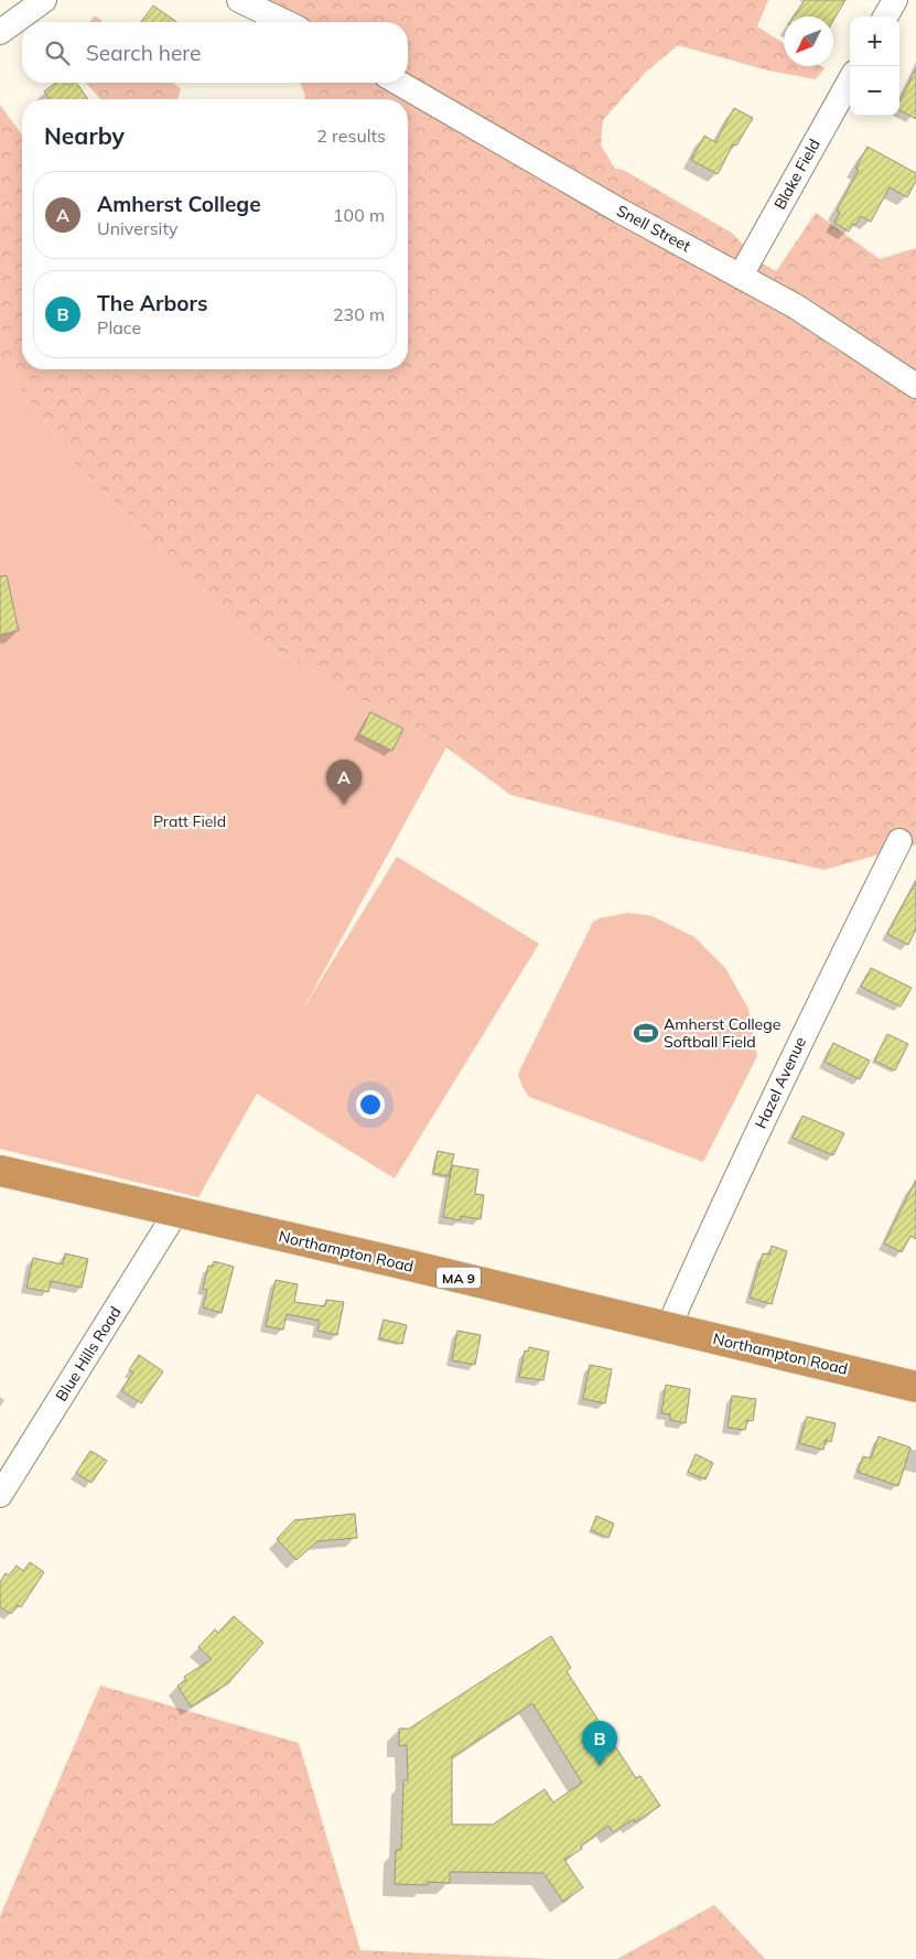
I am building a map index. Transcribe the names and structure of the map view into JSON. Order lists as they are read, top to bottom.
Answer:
{
  "streets": {
    "highway": ["Northampton Road", "MA 9"],
    "street": [
      "Blake Field",
      "Snell Street",
      "Hazel Avenue",
      "Blue Hills Road"
    ]
  },
  "crossings": [
    ["Blake Field", "Snell Street"],
    ["Hazel Avenue", "Northampton Road"],
    ["Northampton Road", "Blue Hills Road"]
  ],
  "parks": ["Pratt Field"],
  "places": {
    "sports": ["Amherst College Softball Field"]
  },
  "north": "bottom left",
  "page": {
    "map_buttons": ["+", "−"],
    "search": "Search here",
    "heading": ["Nearby", "2 results"],
    "list": [
      {
        "mark": "A",
        "name": "Amherst College",
        "note": "University",
        "value": "100 m"
      },
      {
        "mark": "B",
        "name": "The Arbors",
        "note": "Place",
        "value": "230 m"
      }
    ],
    "pins": ["A", "B"]
  }
}
